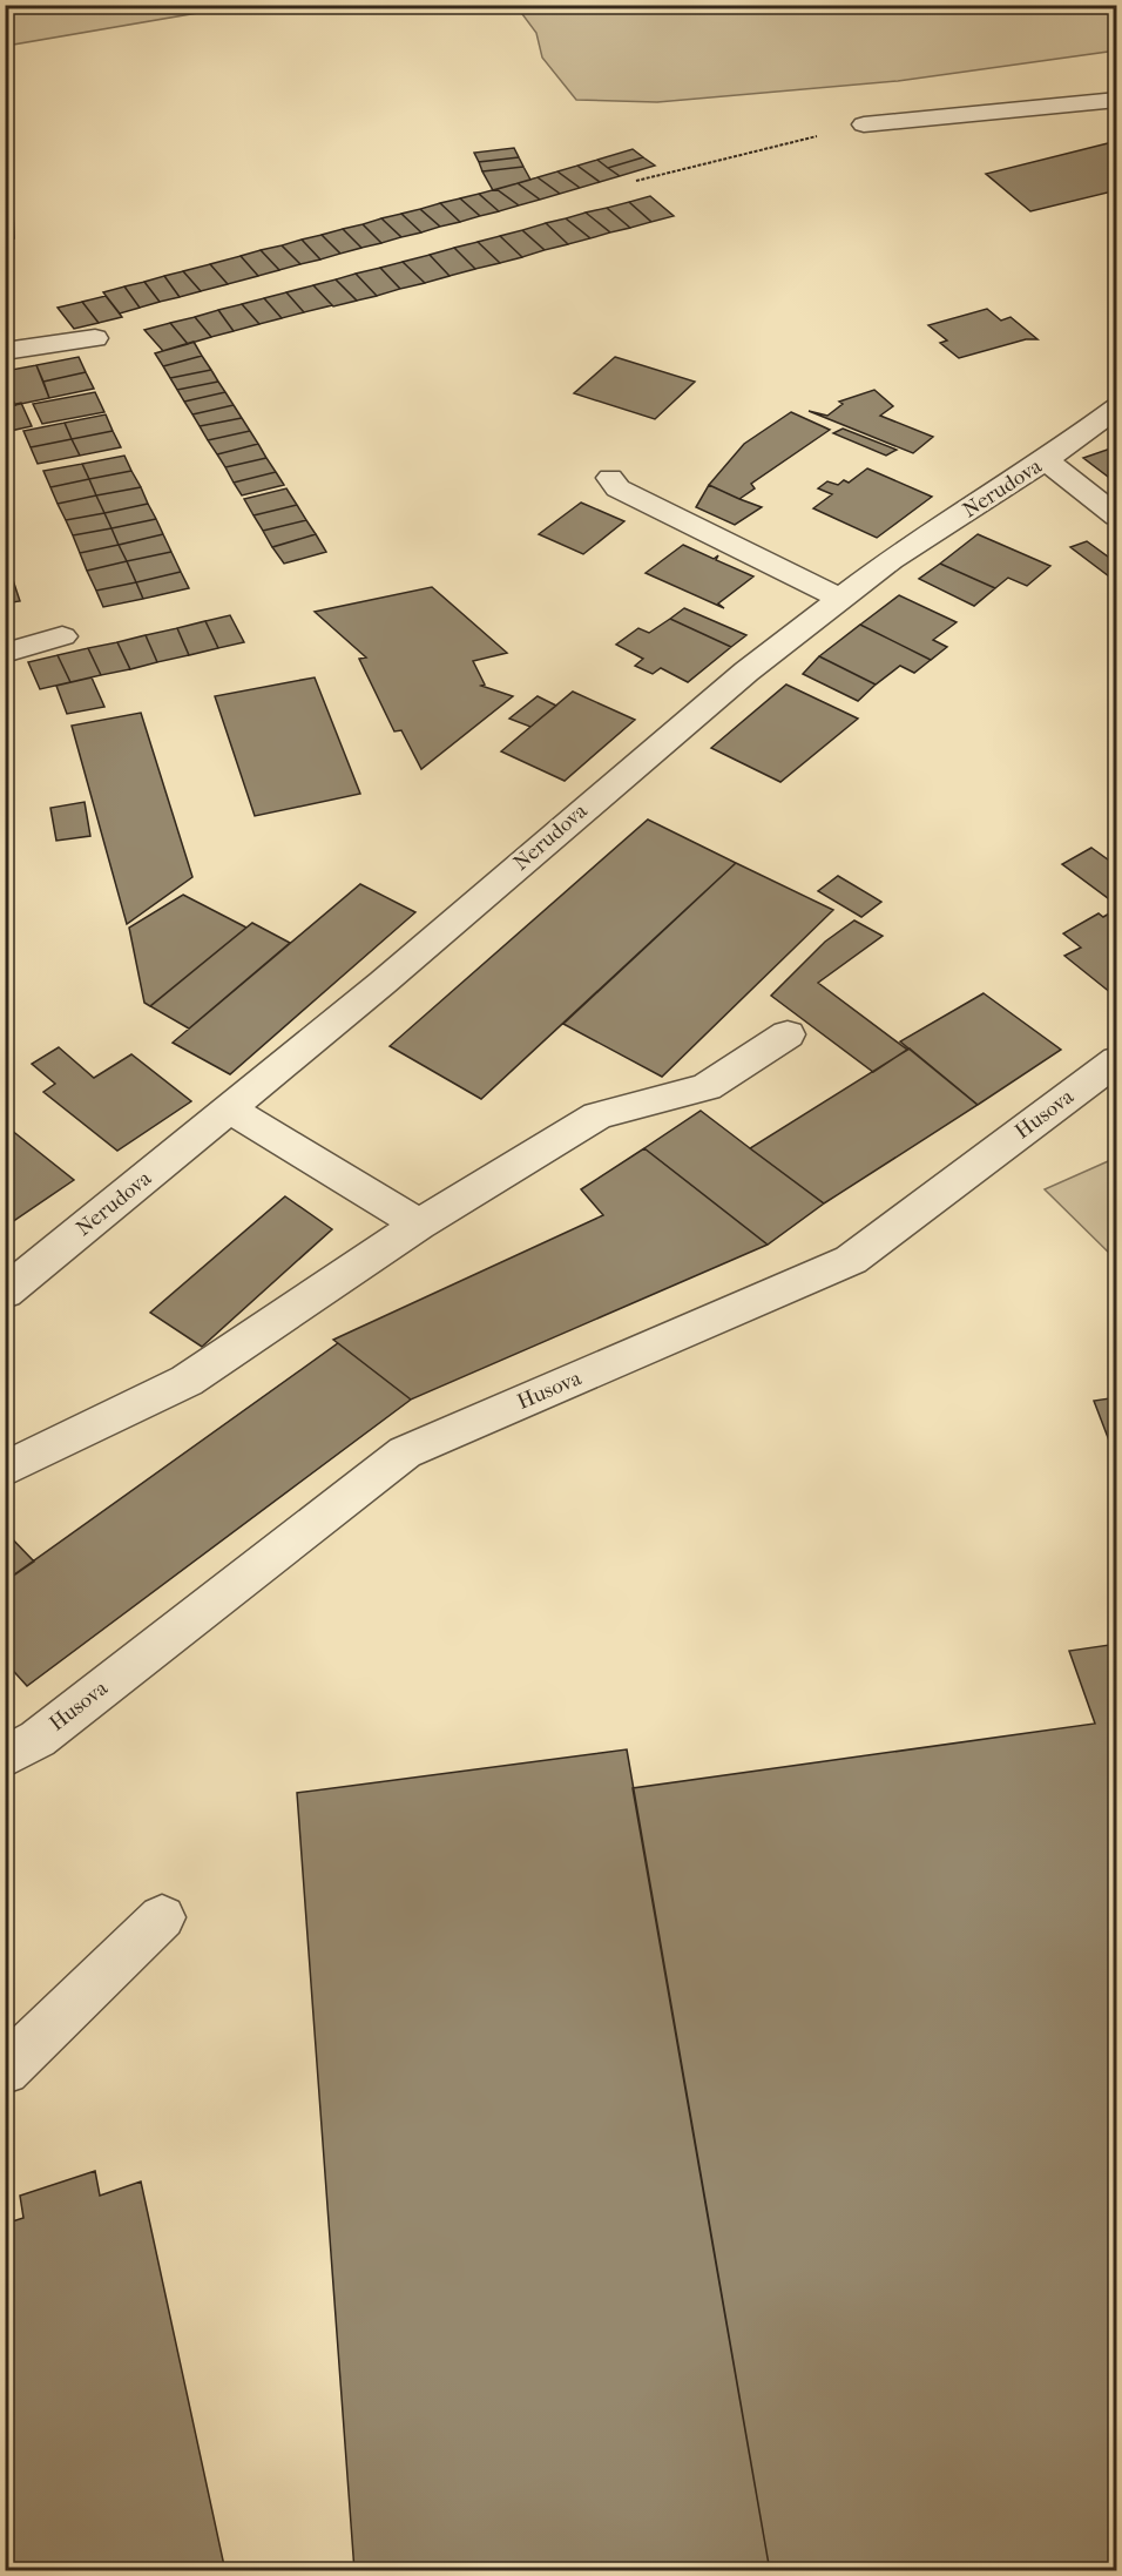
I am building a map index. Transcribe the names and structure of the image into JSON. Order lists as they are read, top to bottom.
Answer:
{
  "streets": {
    "street": ["Nerudova", "Husova"]
  }
}
